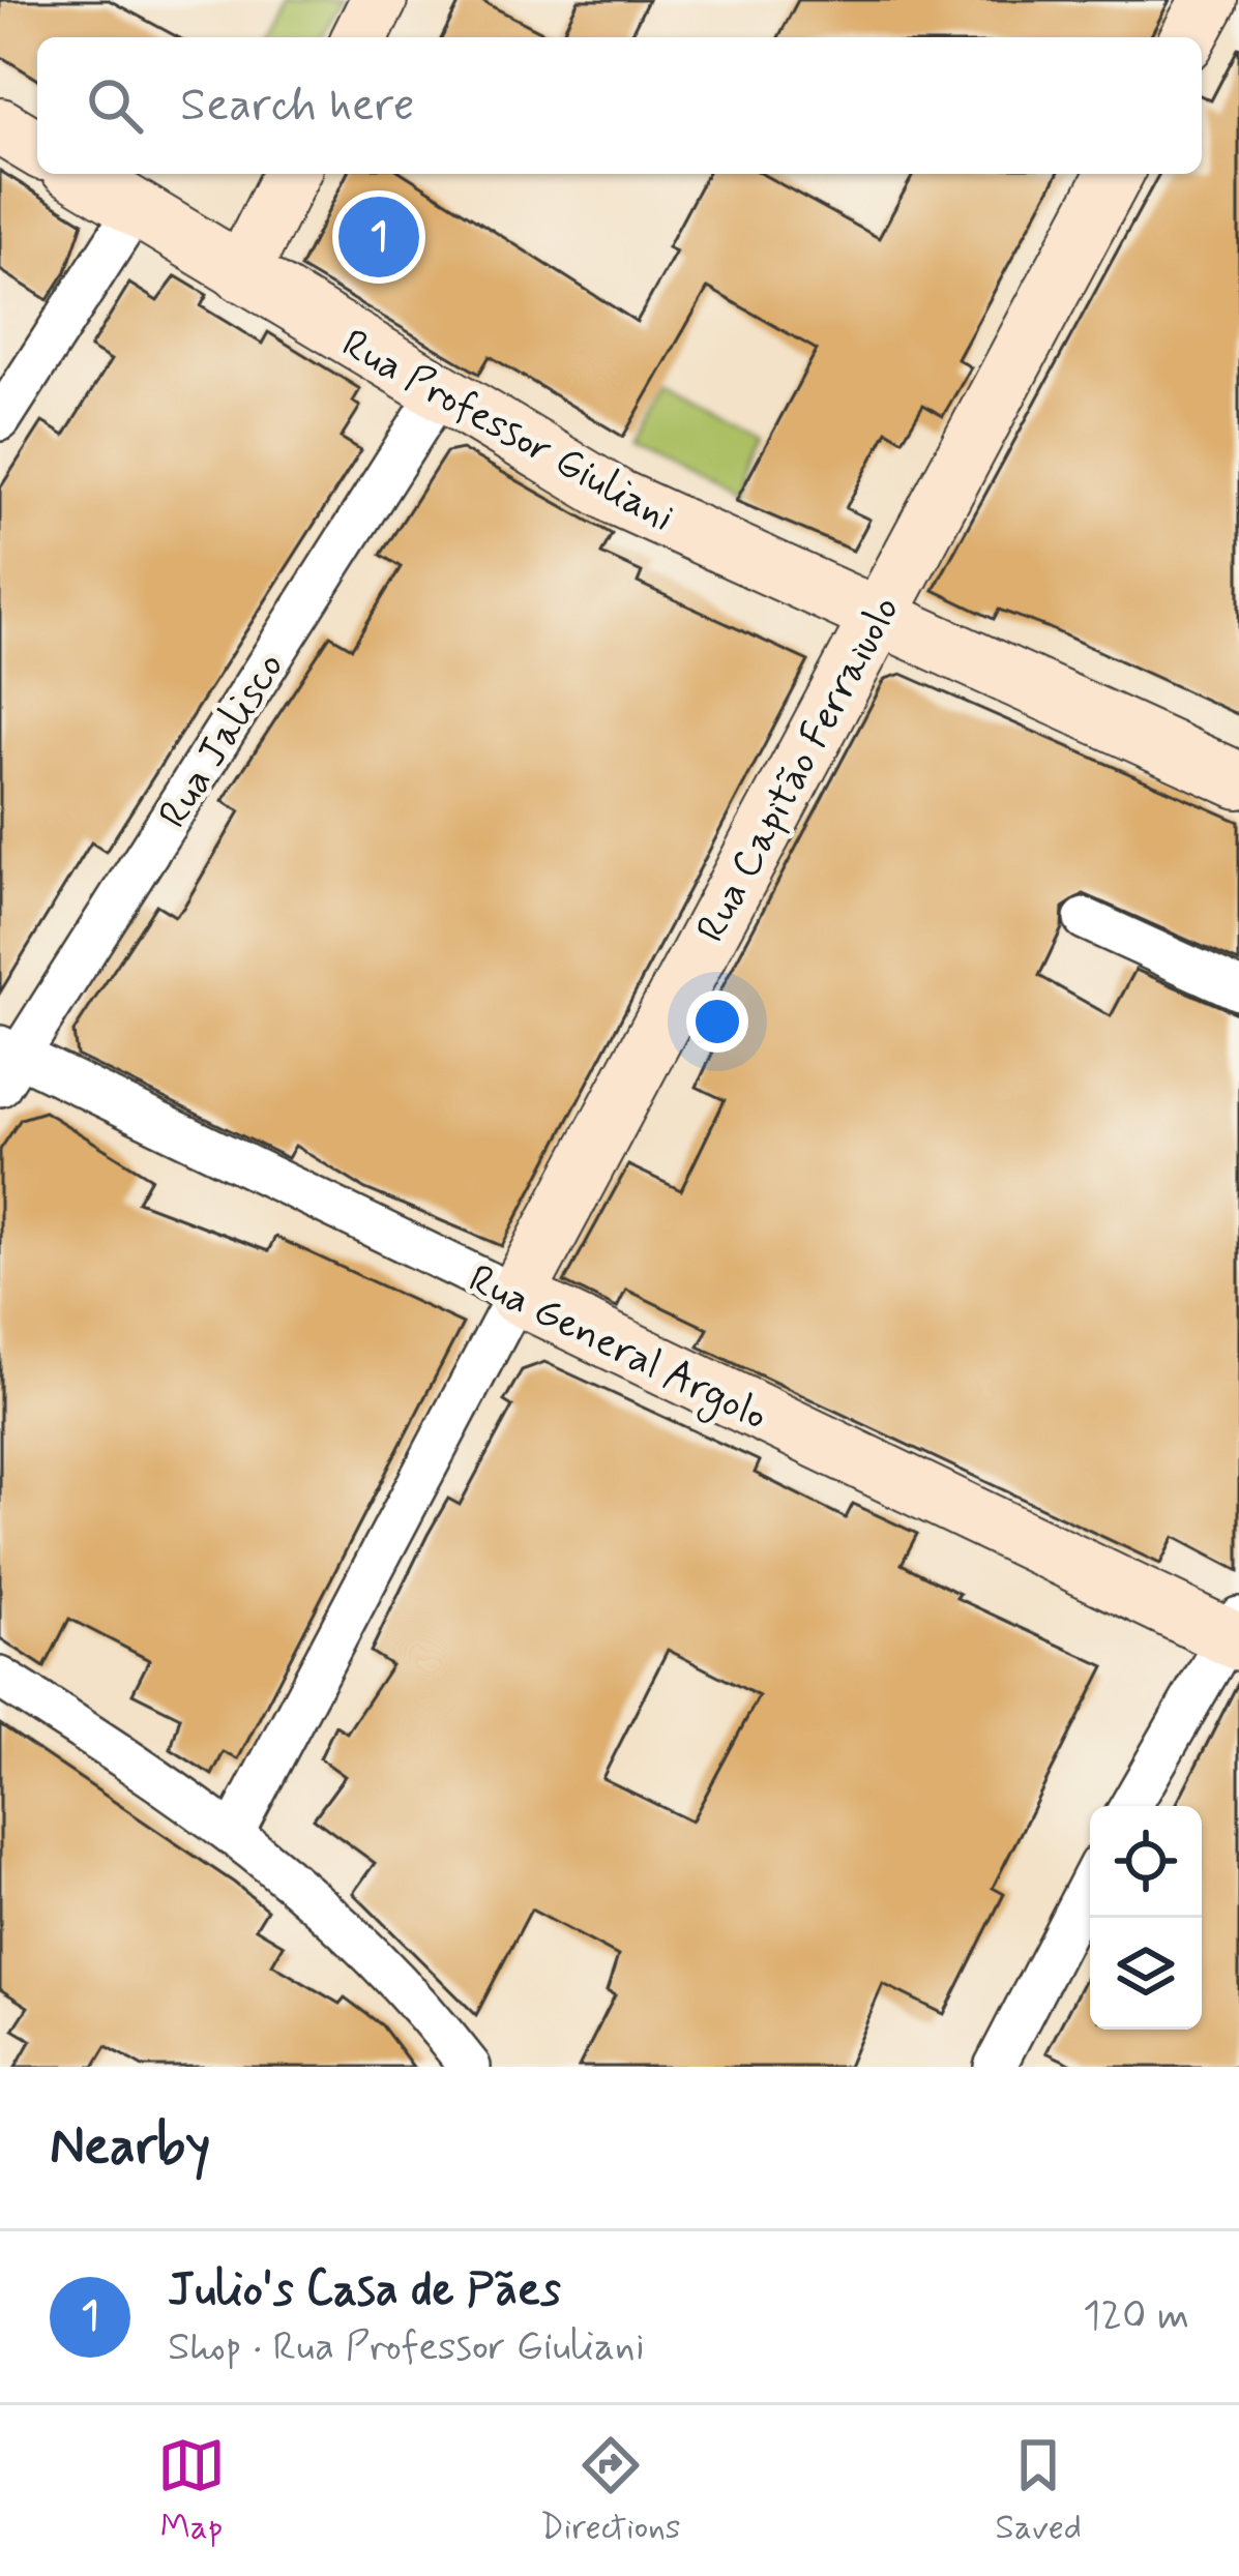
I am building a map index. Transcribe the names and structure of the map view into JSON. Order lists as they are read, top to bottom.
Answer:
{
  "streets": {
    "street": [
      "Rua Professor Giuliani",
      "Rua Jalisco",
      "Rua Capitão Ferraiuolo",
      "Rua General Argolo"
    ]
  },
  "crossings": [
    ["Rua Professor Giuliani", "Rua Jalisco"],
    ["Rua Professor Giuliani", "Rua Capitão Ferraiuolo"],
    ["Rua Jalisco", "Rua General Argolo"],
    ["Rua Capitão Ferraiuolo", "Rua General Argolo"]
  ],
  "page": {
    "search": "Search here",
    "pins": "1",
    "heading": "Nearby",
    "list": [
      {
        "mark": "1",
        "name": "Julio's Casa de Pães",
        "note": "Shop · Rua Professor Giuliani",
        "value": "120 m"
      }
    ],
    "nav": ["Map", "Directions", "Saved"]
  }
}
